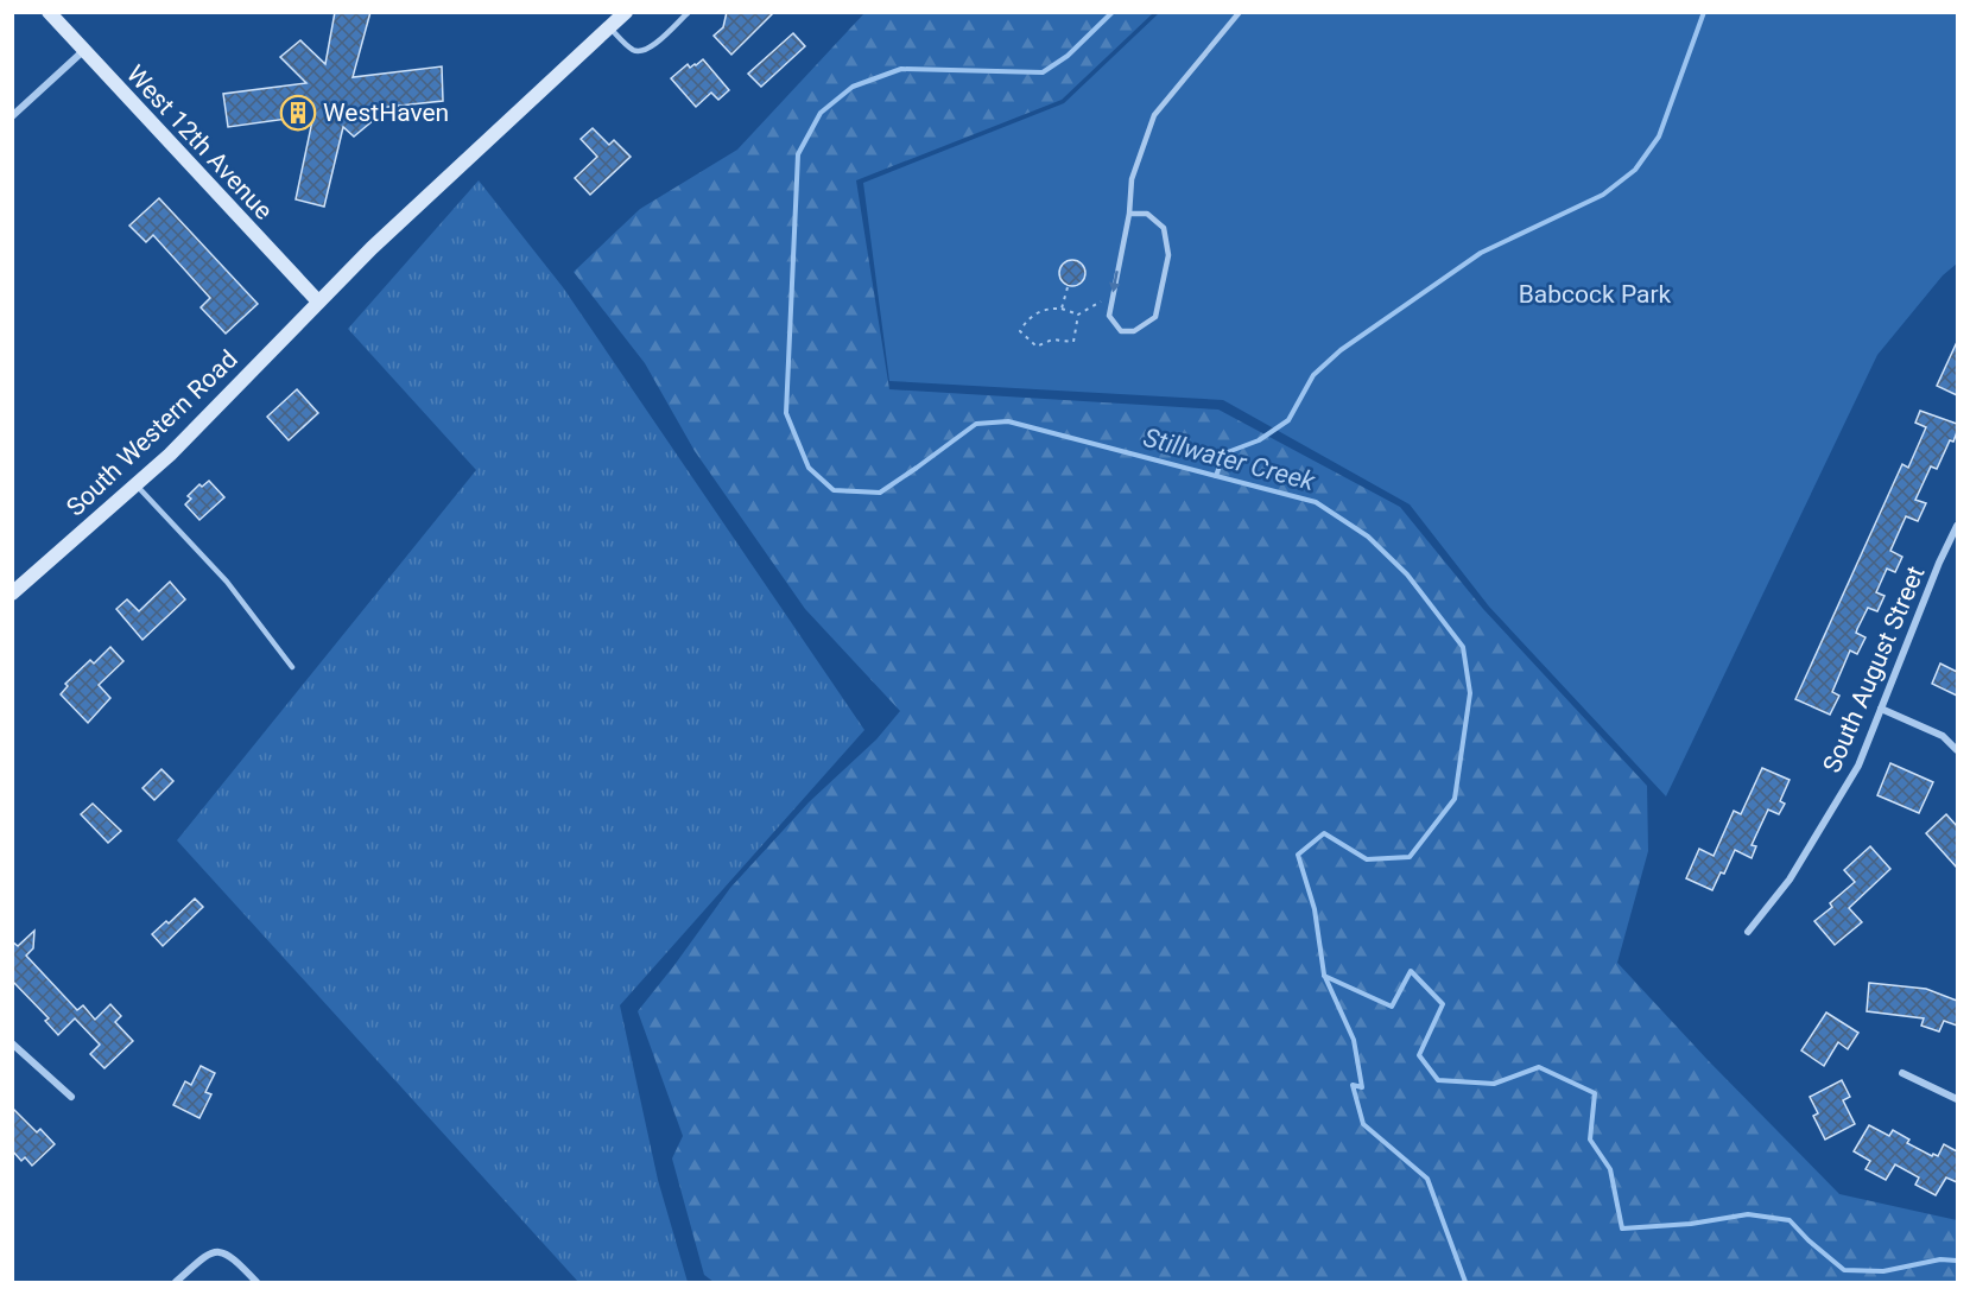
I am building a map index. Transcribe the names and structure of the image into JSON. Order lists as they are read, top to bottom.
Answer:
{
  "streets": {
    "main road": ["West 12th Avenue", "South Western Road"],
    "street": ["South August Street"]
  },
  "crossings": [
    ["West 12th Avenue", "South Western Road"]
  ],
  "water": ["Stillwater Creek"],
  "parks": ["Babcock Park"],
  "places": {
    "building": ["WestHaven"]
  }
}
